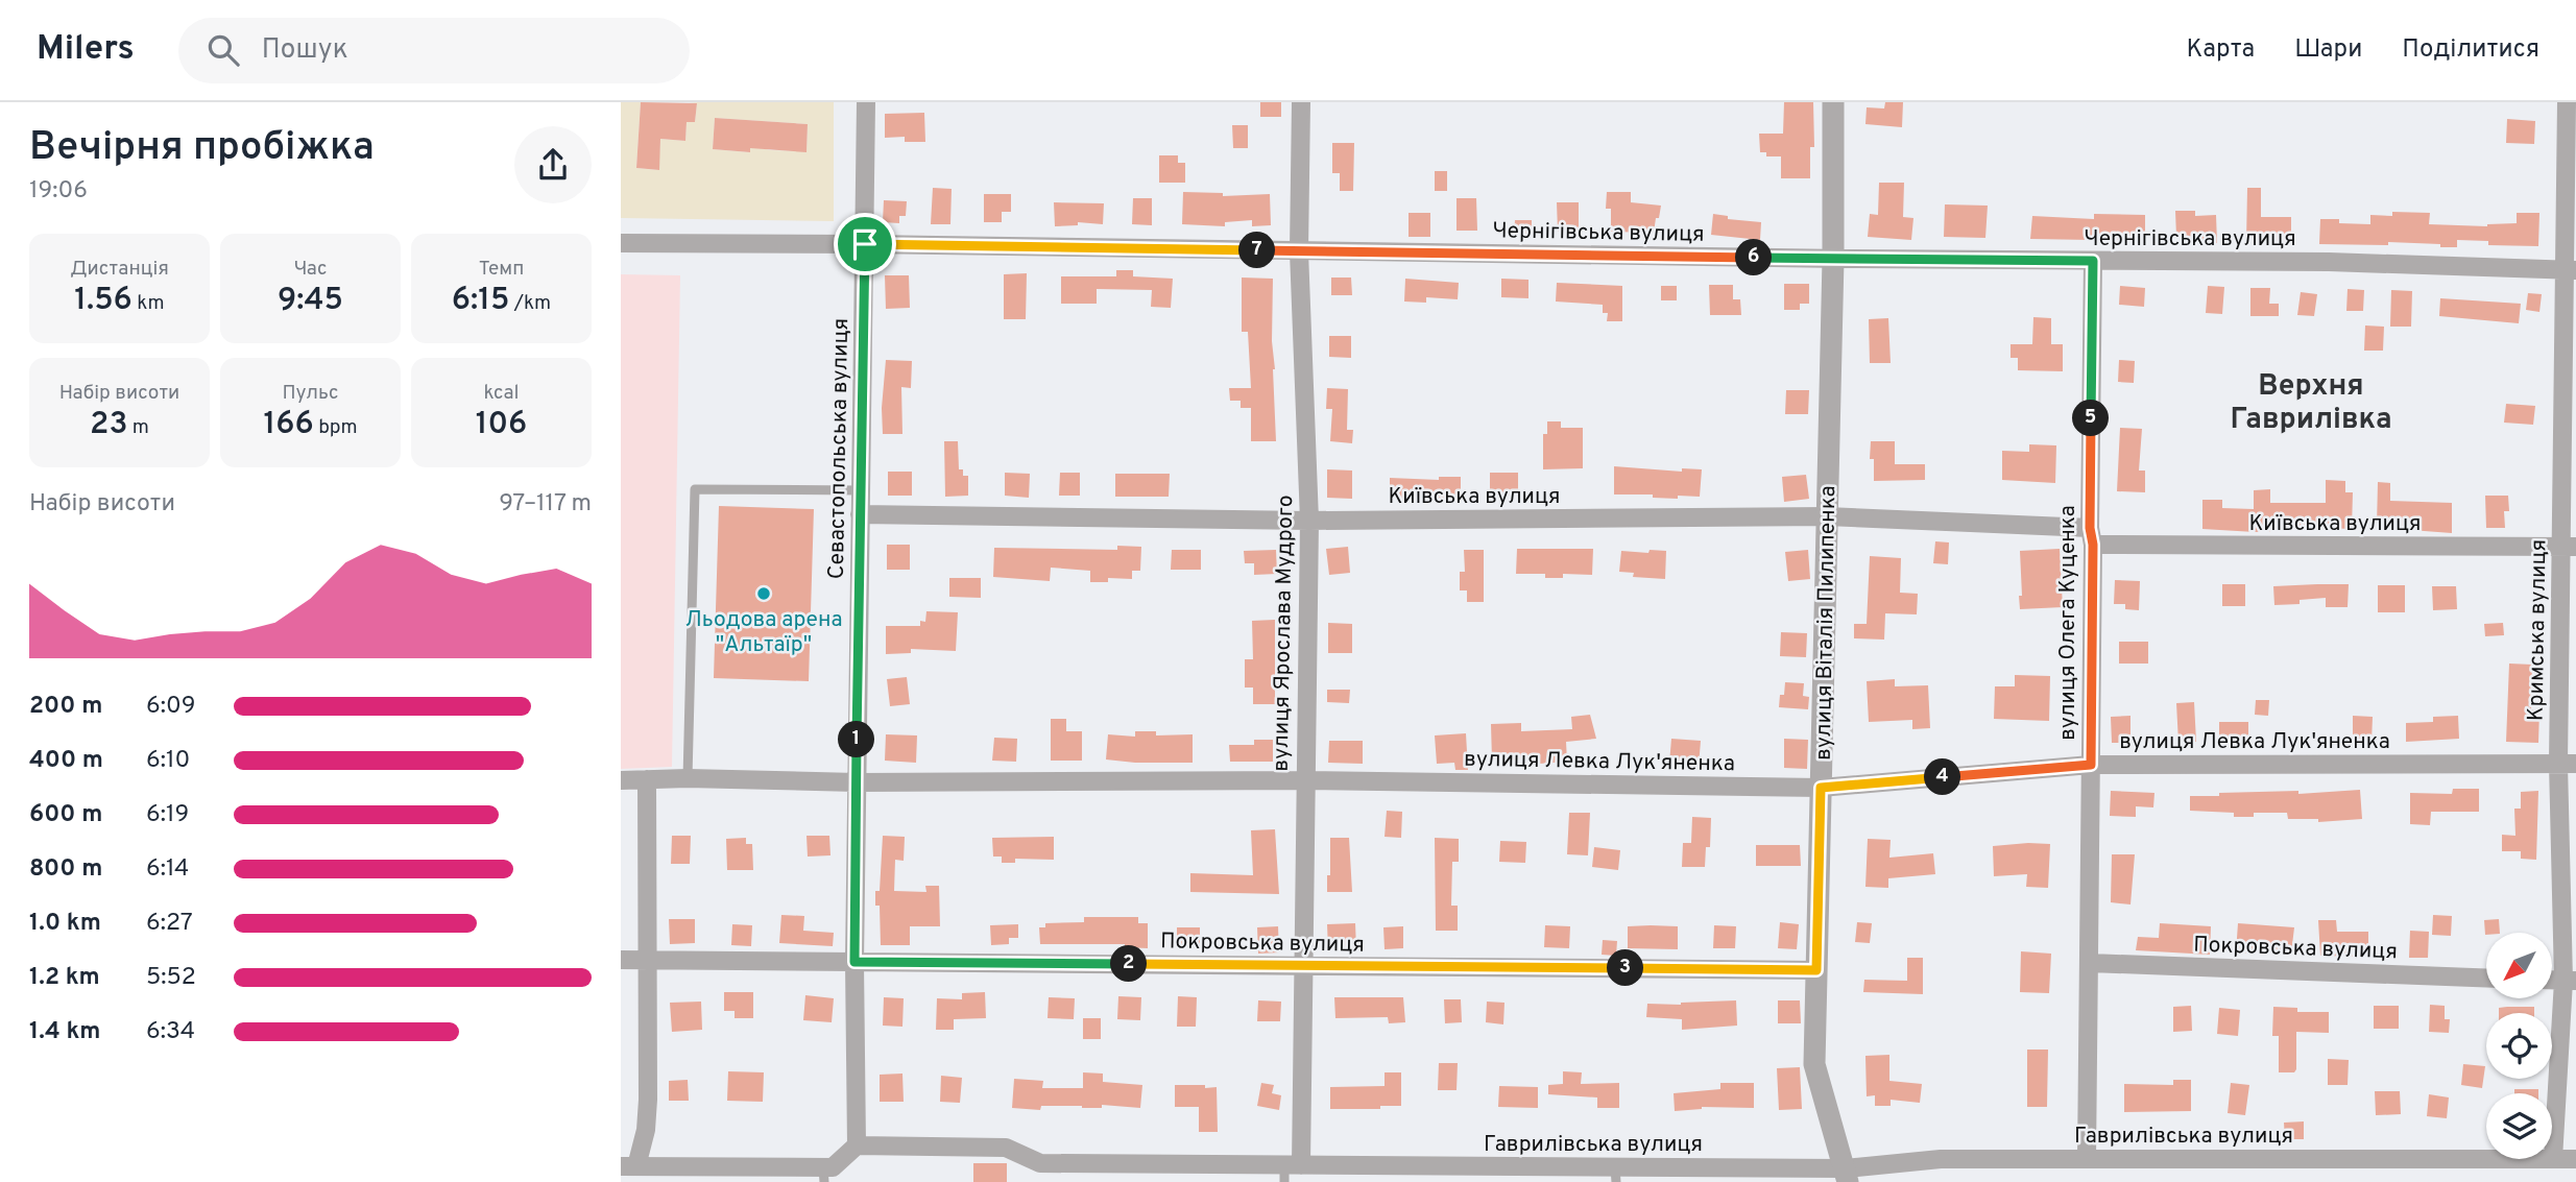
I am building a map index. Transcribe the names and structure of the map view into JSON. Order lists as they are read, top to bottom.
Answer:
{
  "streets": {
    "street": [
      "Чернігівська вулиця",
      "Севастопольська вулиця",
      "Київська вулиця",
      "вулиця Віталія Пилипенка",
      "вулиця Олега Куценка",
      "Кримська вулиця",
      "вулиця Ярослава Мудрого",
      "вулиця Левка Лук'яненка",
      "Покровська вулиця",
      "Гаврилівська вулиця"
    ]
  },
  "crossings": [
    ["Чернігівська вулиця", "Севастопольська вулиця"],
    ["Чернігівська вулиця", "вулиця Віталія Пилипенка"],
    ["Чернігівська вулиця", "вулиця Олега Куценка"],
    ["Чернігівська вулиця", "Кримська вулиця"],
    ["Чернігівська вулиця", "вулиця Ярослава Мудрого"],
    ["Севастопольська вулиця", "Київська вулиця"],
    ["Севастопольська вулиця", "вулиця Левка Лук'яненка"],
    ["Севастопольська вулиця", "Покровська вулиця"],
    ["Севастопольська вулиця", "Гаврилівська вулиця"],
    ["Київська вулиця", "вулиця Віталія Пилипенка"],
    ["Київська вулиця", "вулиця Олега Куценка"],
    ["Київська вулиця", "Кримська вулиця"],
    ["Київська вулиця", "вулиця Ярослава Мудрого"],
    ["вулиця Віталія Пилипенка", "вулиця Левка Лук'яненка"],
    ["вулиця Віталія Пилипенка", "Покровська вулиця"],
    ["вулиця Віталія Пилипенка", "Гаврилівська вулиця"],
    ["вулиця Олега Куценка", "вулиця Левка Лук'яненка"],
    ["вулиця Олега Куценка", "Покровська вулиця"],
    ["вулиця Олега Куценка", "Гаврилівська вулиця"],
    ["Кримська вулиця", "вулиця Левка Лук'яненка"],
    ["Кримська вулиця", "Гаврилівська вулиця"],
    ["вулиця Ярослава Мудрого", "вулиця Левка Лук'яненка"],
    ["вулиця Ярослава Мудрого", "Покровська вулиця"],
    ["вулиця Ярослава Мудрого", "Гаврилівська вулиця"]
  ],
  "districts": ["Верхня Гаврилівка"],
  "places": ["Льодова арена \"Альтаїр\""],
  "north": "bottom left",
  "page": {
    "header": "Milers",
    "search": "Пошук",
    "nav": ["Карта", "Шари", "Поділитися"],
    "heading": ["Вечірня пробіжка", "19:06"],
    "stats": [
      ["Дистанція", "1.56 km"],
      ["Час", "9:45"],
      ["Темп", "6:15 /km"],
      ["Набір висоти", "23 m"],
      ["Пульс", "166 bpm"],
      ["kcal", "106"]
    ],
    "pins": [
      "7",
      "6",
      "5",
      "1",
      "4",
      "2",
      "3"
    ],
    "chart": ["Набір висоти", "97–117 m"],
    "list": [
      {
        "name": "200 m",
        "note": "6:09"
      },
      {
        "name": "400 m",
        "note": "6:10"
      },
      {
        "name": "600 m",
        "note": "6:19"
      },
      {
        "name": "800 m",
        "note": "6:14"
      },
      {
        "name": "1.0 km",
        "note": "6:27"
      },
      {
        "name": "1.2 km",
        "note": "5:52"
      },
      {
        "name": "1.4 km",
        "note": "6:34"
      }
    ]
  }
}
